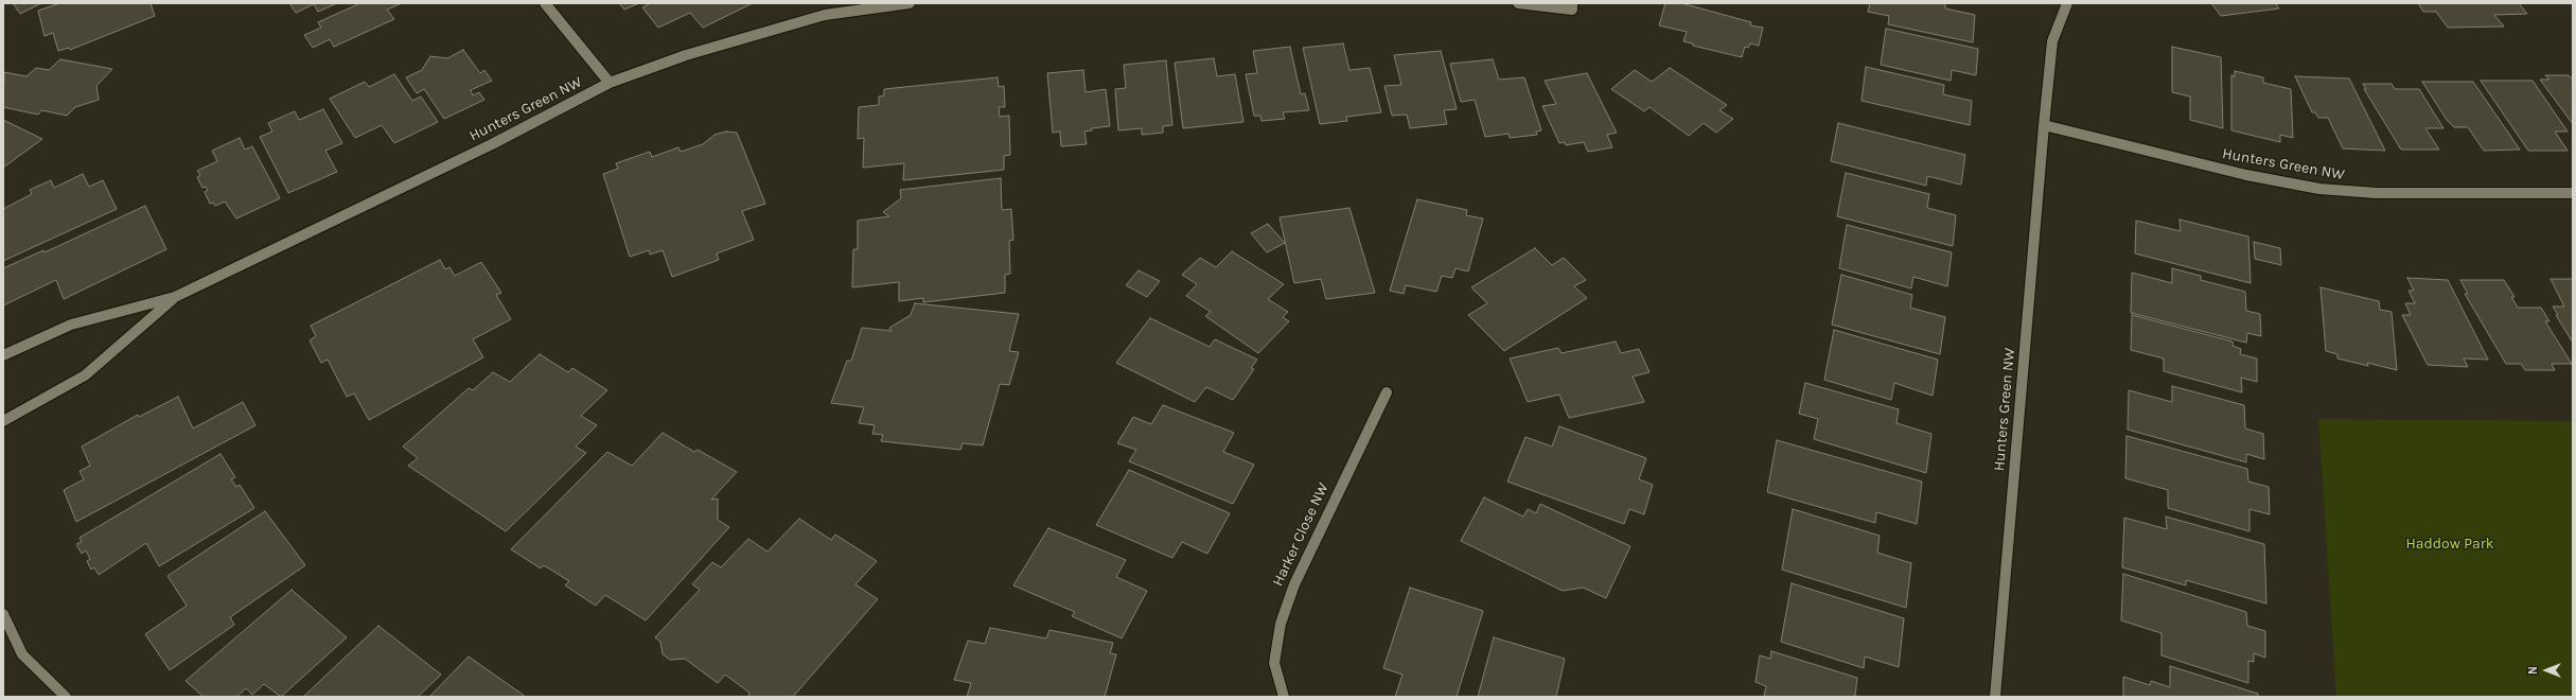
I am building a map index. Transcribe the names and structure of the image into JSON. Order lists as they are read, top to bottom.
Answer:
{
  "streets": {
    "street": ["Hunters Green NW", "Harker Close NW"]
  },
  "parks": ["Haddow Park"],
  "north": "left"
}
